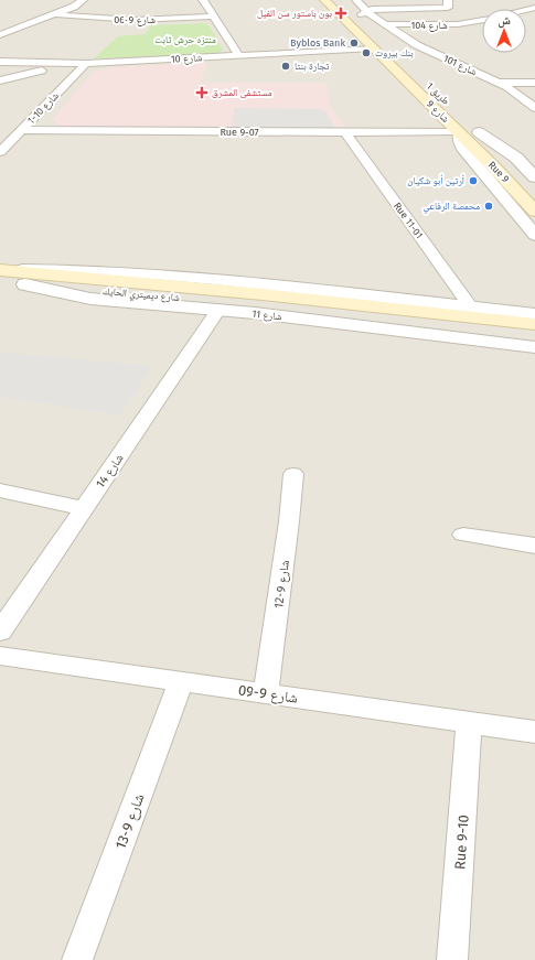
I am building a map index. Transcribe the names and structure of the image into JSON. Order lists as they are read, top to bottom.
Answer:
{
  "streets": {
    "main road": [
      "شارع 9",
      "Rue 9",
      "شارع ديميتري الحايك",
      "شارع 11"
    ],
    "street": [
      "شارع 9-06",
      "شارع 104",
      "شارع 10",
      "شارع 101",
      "شارع 10-1",
      "Rue 9-07",
      "Rue 11-01",
      "شارع 14",
      "شارع 9-12",
      "شارع 9-09",
      "شارع 9-13",
      "Rue 9-10"
    ]
  },
  "crossings": [
    ["شارع 104", "شارع 101"],
    ["شارع 10", "شارع 10-1"],
    ["شارع 10", "شارع 9"],
    ["شارع 10-1", "Rue 9-07"],
    ["شارع 9", "Rue 9-07"],
    ["شارع 9", "Rue 9"],
    ["Rue 9-07", "Rue 9"],
    ["Rue 9-07", "Rue 11-01"],
    ["شارع ديميتري الحايك", "شارع 11"],
    ["شارع 11", "شارع 14"],
    ["شارع 9-12", "شارع 9-09"],
    ["شارع 9-09", "شارع 9-13"],
    ["شارع 9-09", "Rue 9-10"]
  ],
  "parks": ["منتزه حرش ثابت"],
  "places": {
    "health": ["بون باستور سن الفيل", "مستشفى المشرق"],
    "other": [
      "Byblos Bank",
      "بنك بيروت",
      "تجارة بنتا",
      "أرتين أبو شكيان",
      "محمصة الرفاعي"
    ]
  },
  "north": "top"
}
